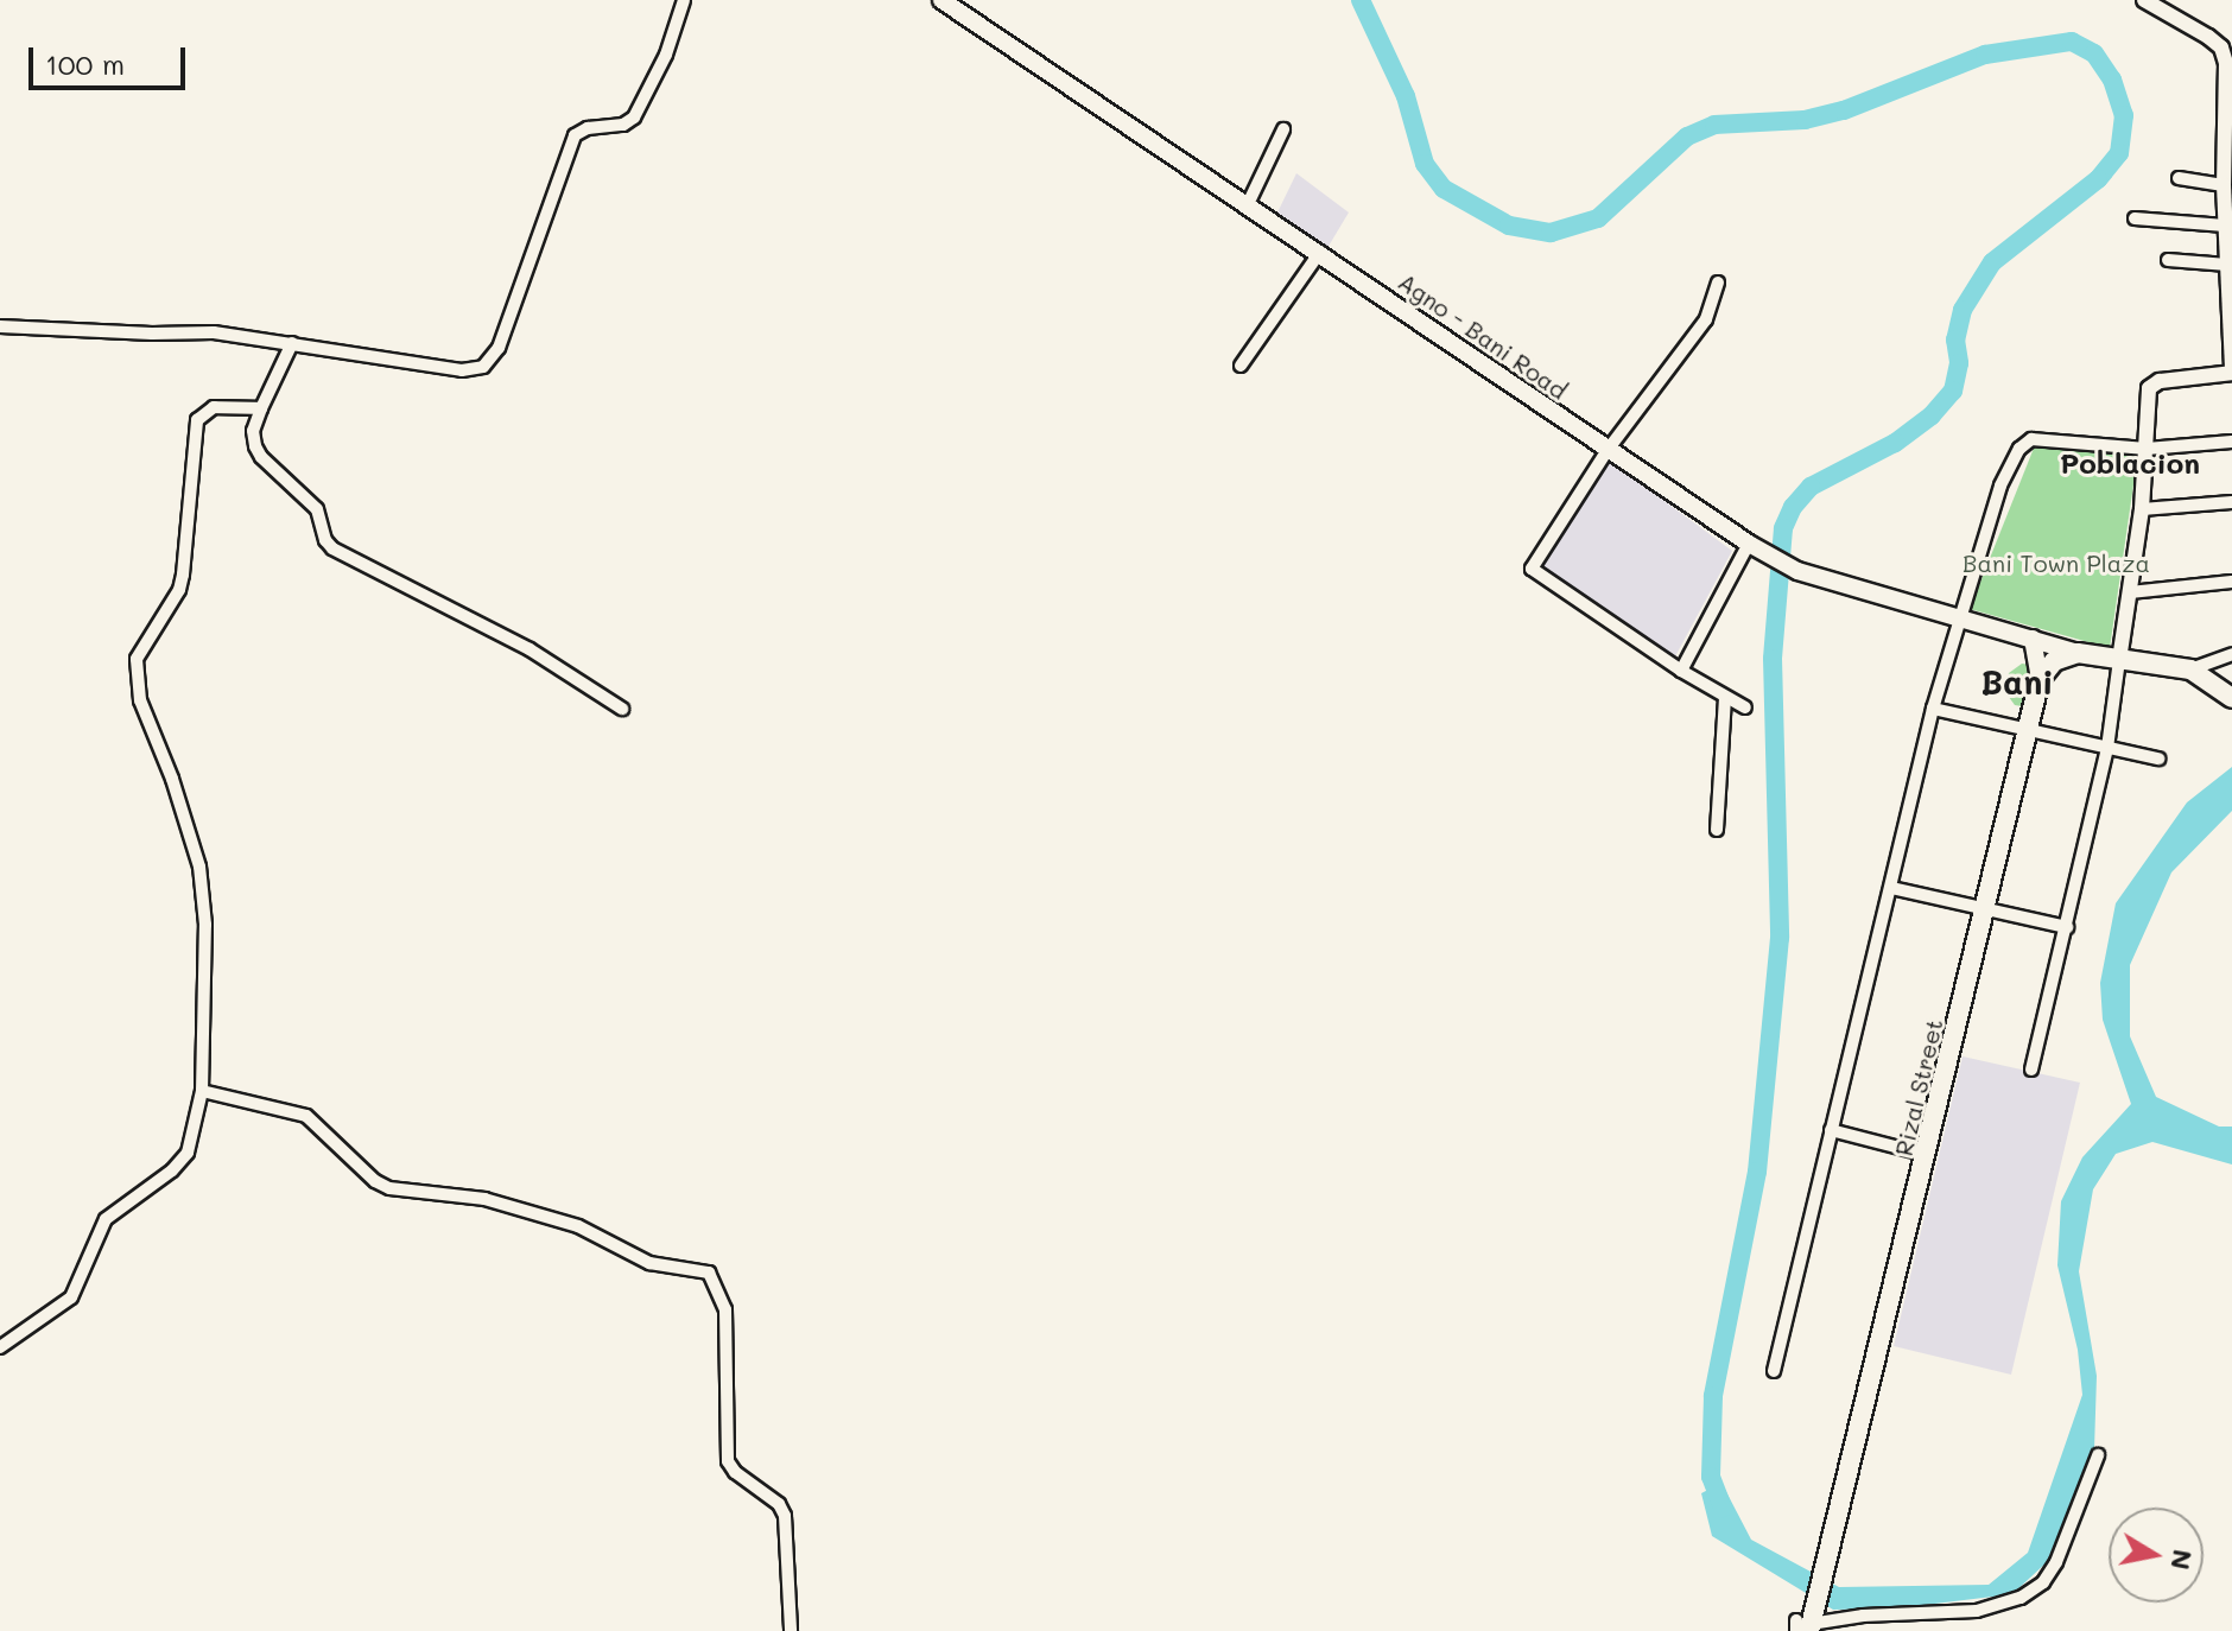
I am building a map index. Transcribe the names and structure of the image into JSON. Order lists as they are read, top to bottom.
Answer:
{
  "streets": {
    "main road": ["Agno - Bani Road", "Rizal Street"]
  },
  "districts": ["Poblacion", "Bani"],
  "parks": ["Bani Town Plaza"],
  "scale_bar": "100 m",
  "north": "right"
}
